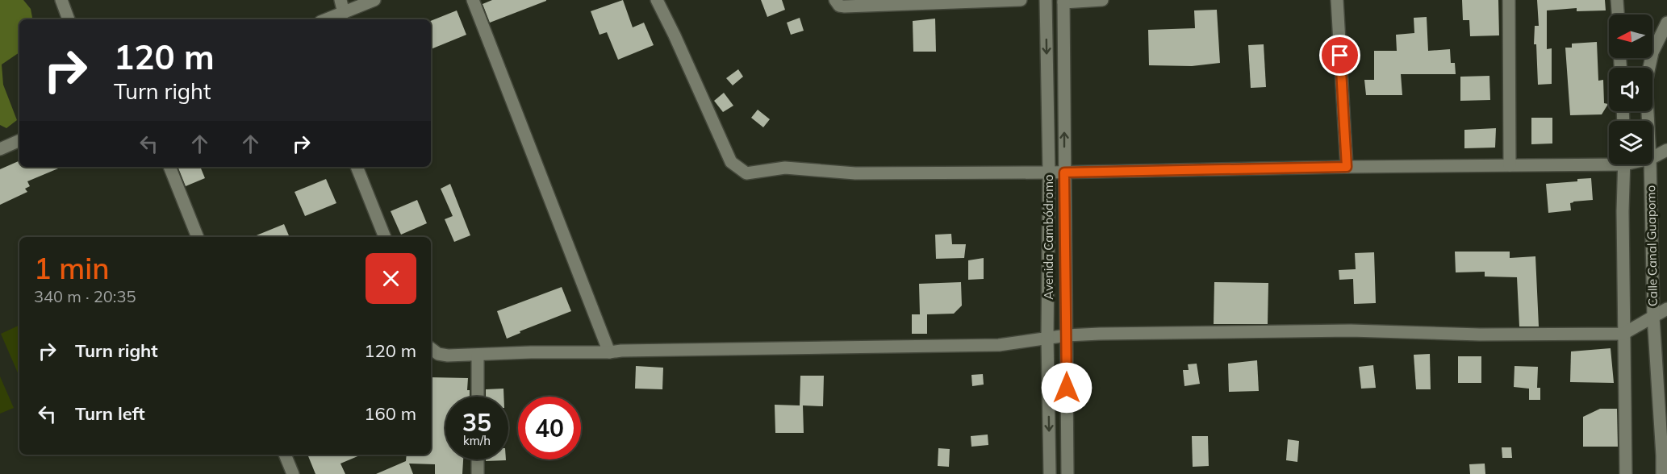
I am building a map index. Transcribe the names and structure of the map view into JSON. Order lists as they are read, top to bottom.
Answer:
{
  "streets": {
    "street": ["Avenida Cambódromo", "Calle Canal Guapomo"]
  },
  "north": "left",
  "page": {
    "turn": ["120 m", "Turn right"],
    "heading": ["1 min", "340 m · 20:35"],
    "list": [
      {
        "name": "Turn right",
        "value": "120 m"
      },
      {
        "name": "Turn left",
        "value": "160 m"
      }
    ],
    "speed": "35 km/h",
    "limit": "40"
  }
}
